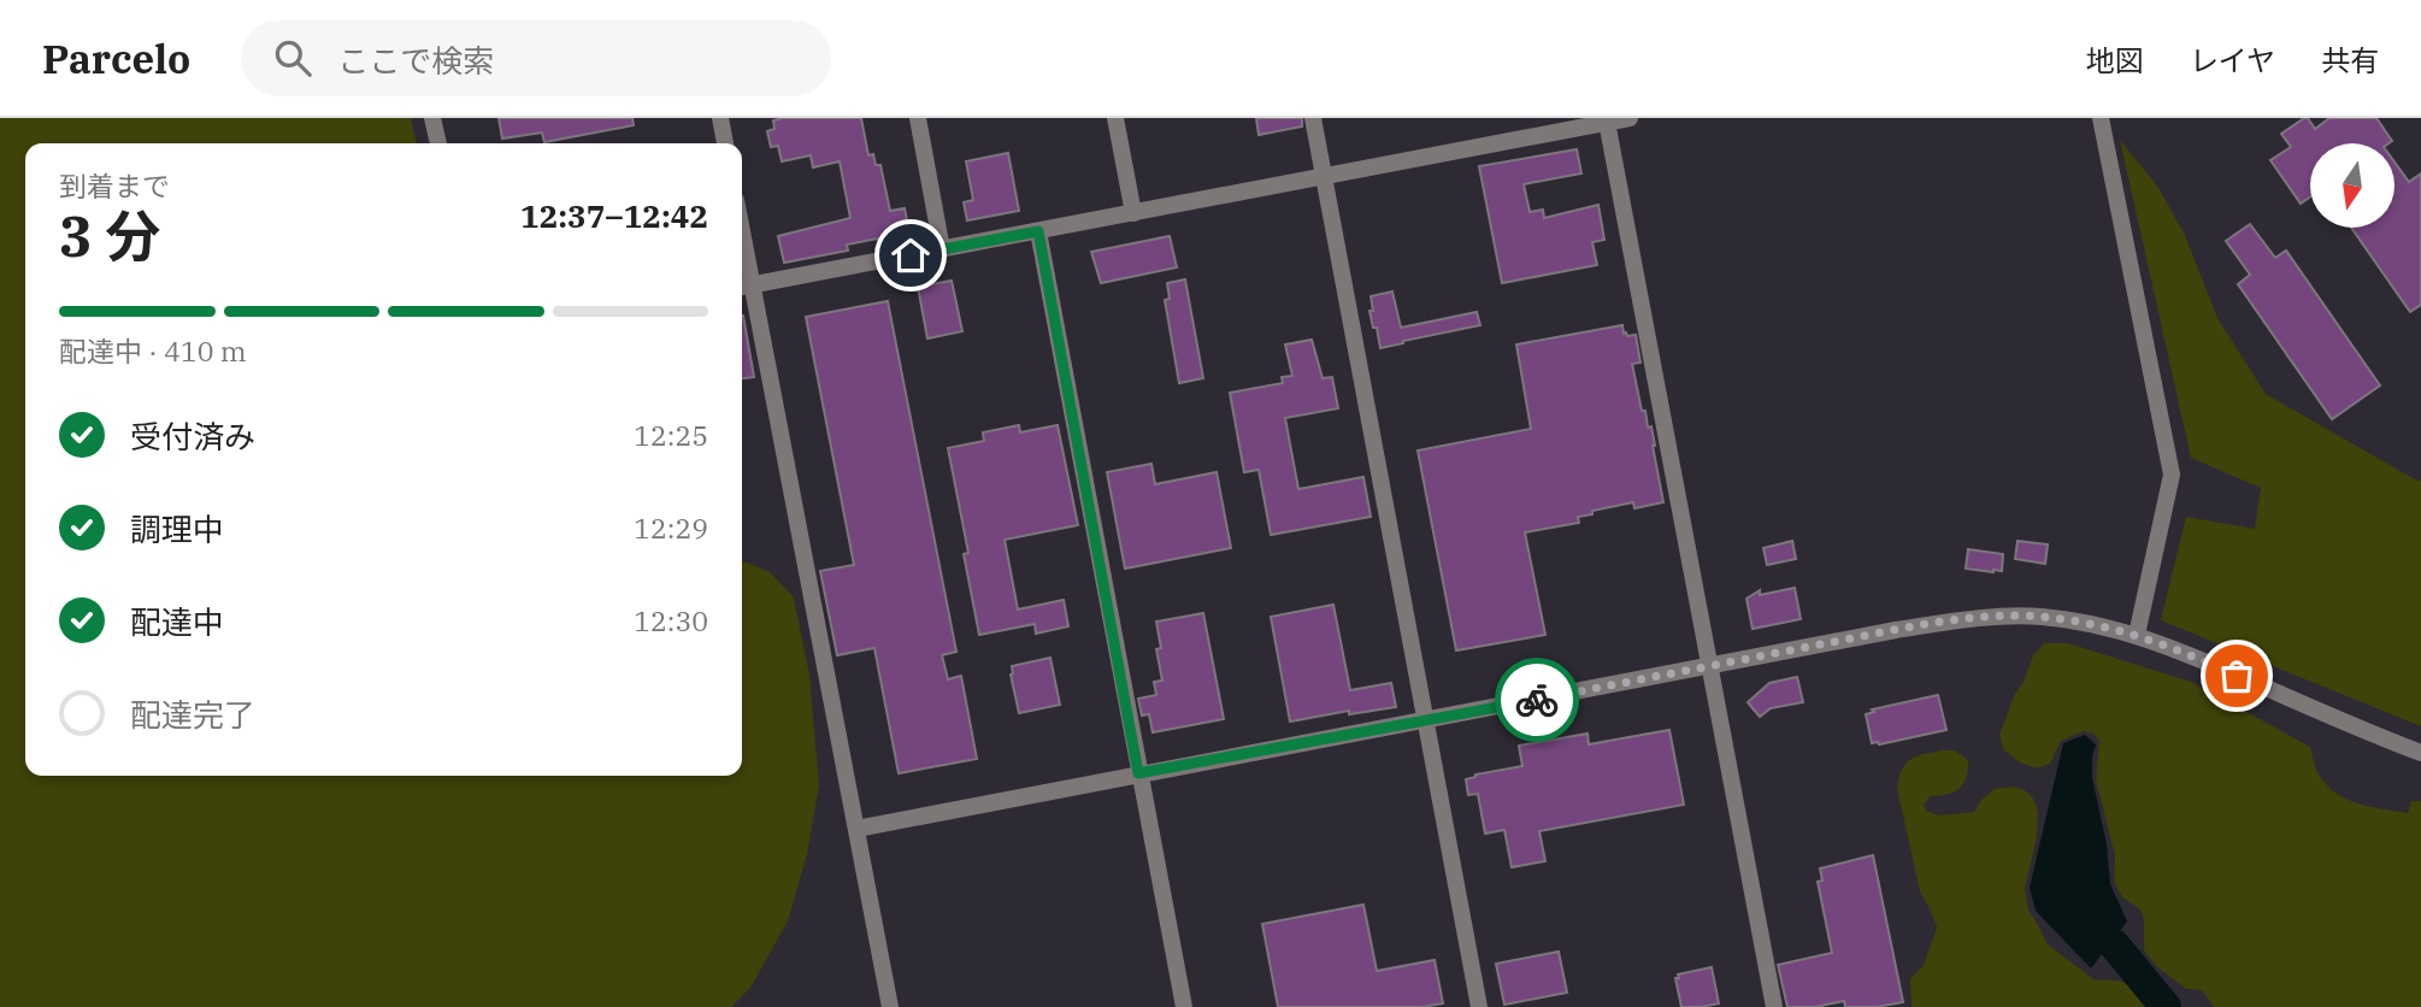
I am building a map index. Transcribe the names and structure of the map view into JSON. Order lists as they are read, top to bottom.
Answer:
{
  "north": "bottom",
  "page": {
    "header": "Parcelo",
    "search": "ここで検索",
    "nav": ["地図", "レイヤ", "共有"],
    "heading": ["3 分", "到着まで", "12:37–12:42"],
    "bar": "配達中 · 410 m",
    "list": [
      ["受付済み", "12:25"],
      ["調理中", "12:29"],
      ["配達中", "12:30"],
      "配達完了"
    ]
  }
}
